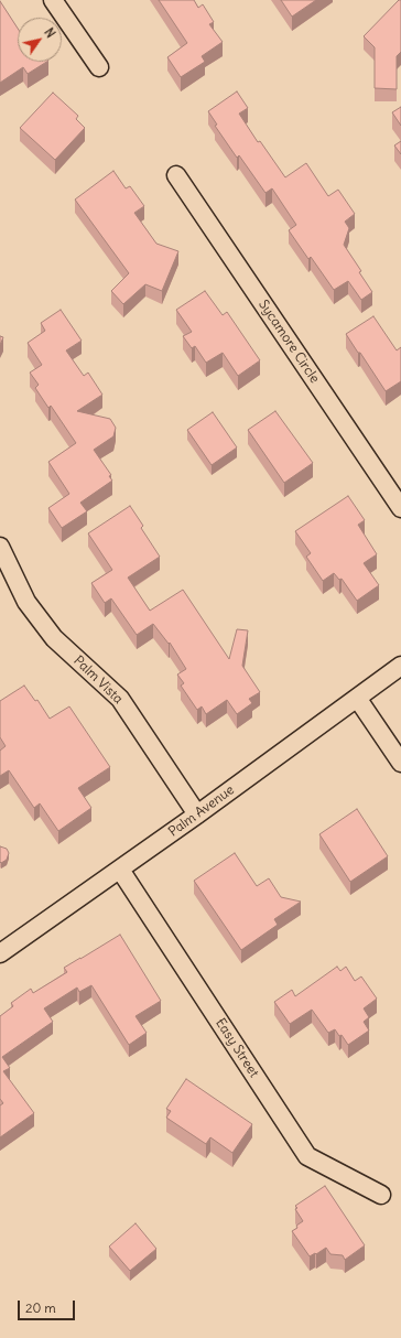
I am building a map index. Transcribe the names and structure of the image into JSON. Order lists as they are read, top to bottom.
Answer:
{
  "streets": {
    "street": [
      "Sycamore Circle",
      "Palm Vista",
      "Palm Avenue",
      "Easy Street"
    ]
  },
  "crossings": [
    ["Palm Vista", "Palm Avenue"],
    ["Palm Avenue", "Easy Street"]
  ],
  "scale_bar": "20 m",
  "north": "top right"
}
